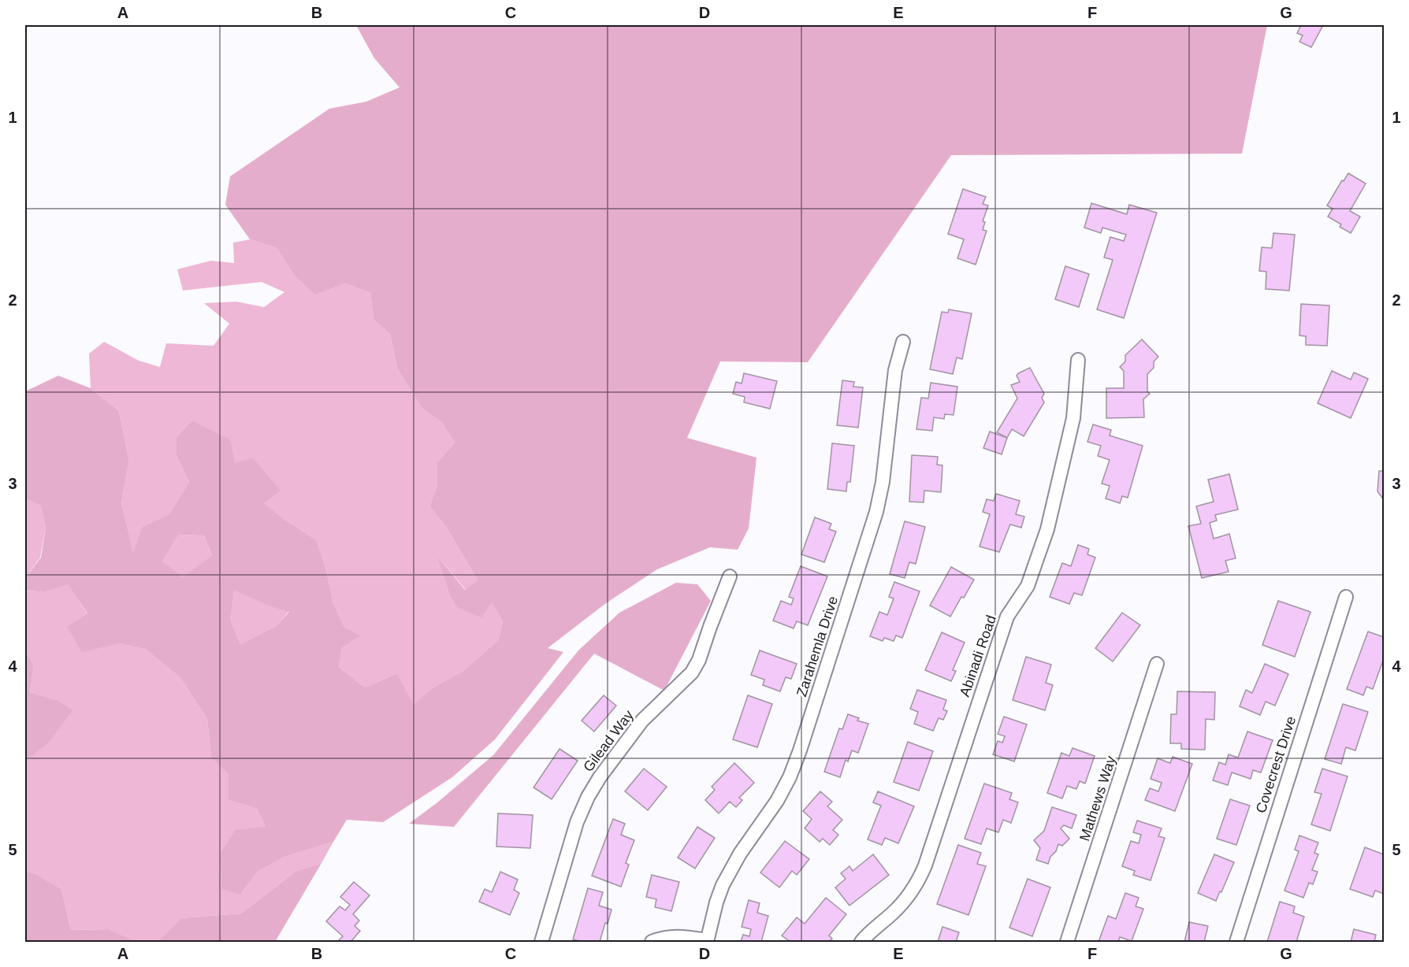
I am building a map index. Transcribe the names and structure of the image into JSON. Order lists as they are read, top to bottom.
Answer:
{
  "streets": {
    "street": [
      "Zarahemla Drive",
      "Abinadi Road",
      "Gilead Way",
      "Covecrest Drive",
      "Mathews Way"
    ]
  },
  "grid": {
    "columns": [
      "A",
      "B",
      "C",
      "D",
      "E",
      "F",
      "G"
    ],
    "rows": [
      "1",
      "2",
      "3",
      "4",
      "5"
    ]
  }
}
